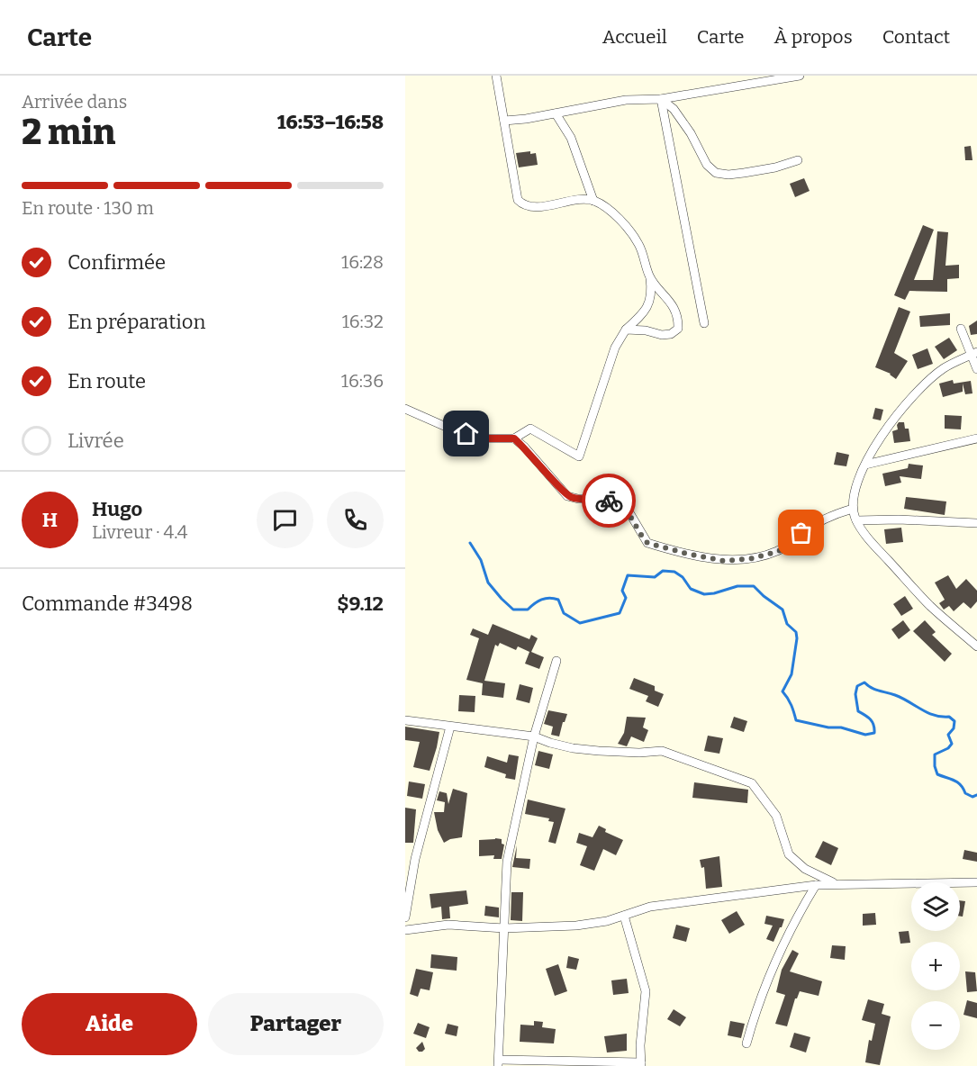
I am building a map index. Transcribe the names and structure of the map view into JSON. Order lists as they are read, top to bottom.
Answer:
{
  "page": {
    "header": "Carte",
    "nav": [
      "Accueil",
      "Carte",
      "À propos",
      "Contact"
    ],
    "heading": ["2 min", "Arrivée dans", "16:53–16:58"],
    "panel": [
      "Hugo",
      "Livreur · 4.4",
      "Commande #3498",
      "$9.12"
    ],
    "bar": "En route · 130 m",
    "list": [
      ["Confirmée", "16:28"],
      ["En préparation", "16:32"],
      ["En route", "16:36"],
      "Livrée"
    ],
    "round": "H",
    "map_buttons": ["+", "−"],
    "buttons": ["Aide", "Partager"]
  }
}
